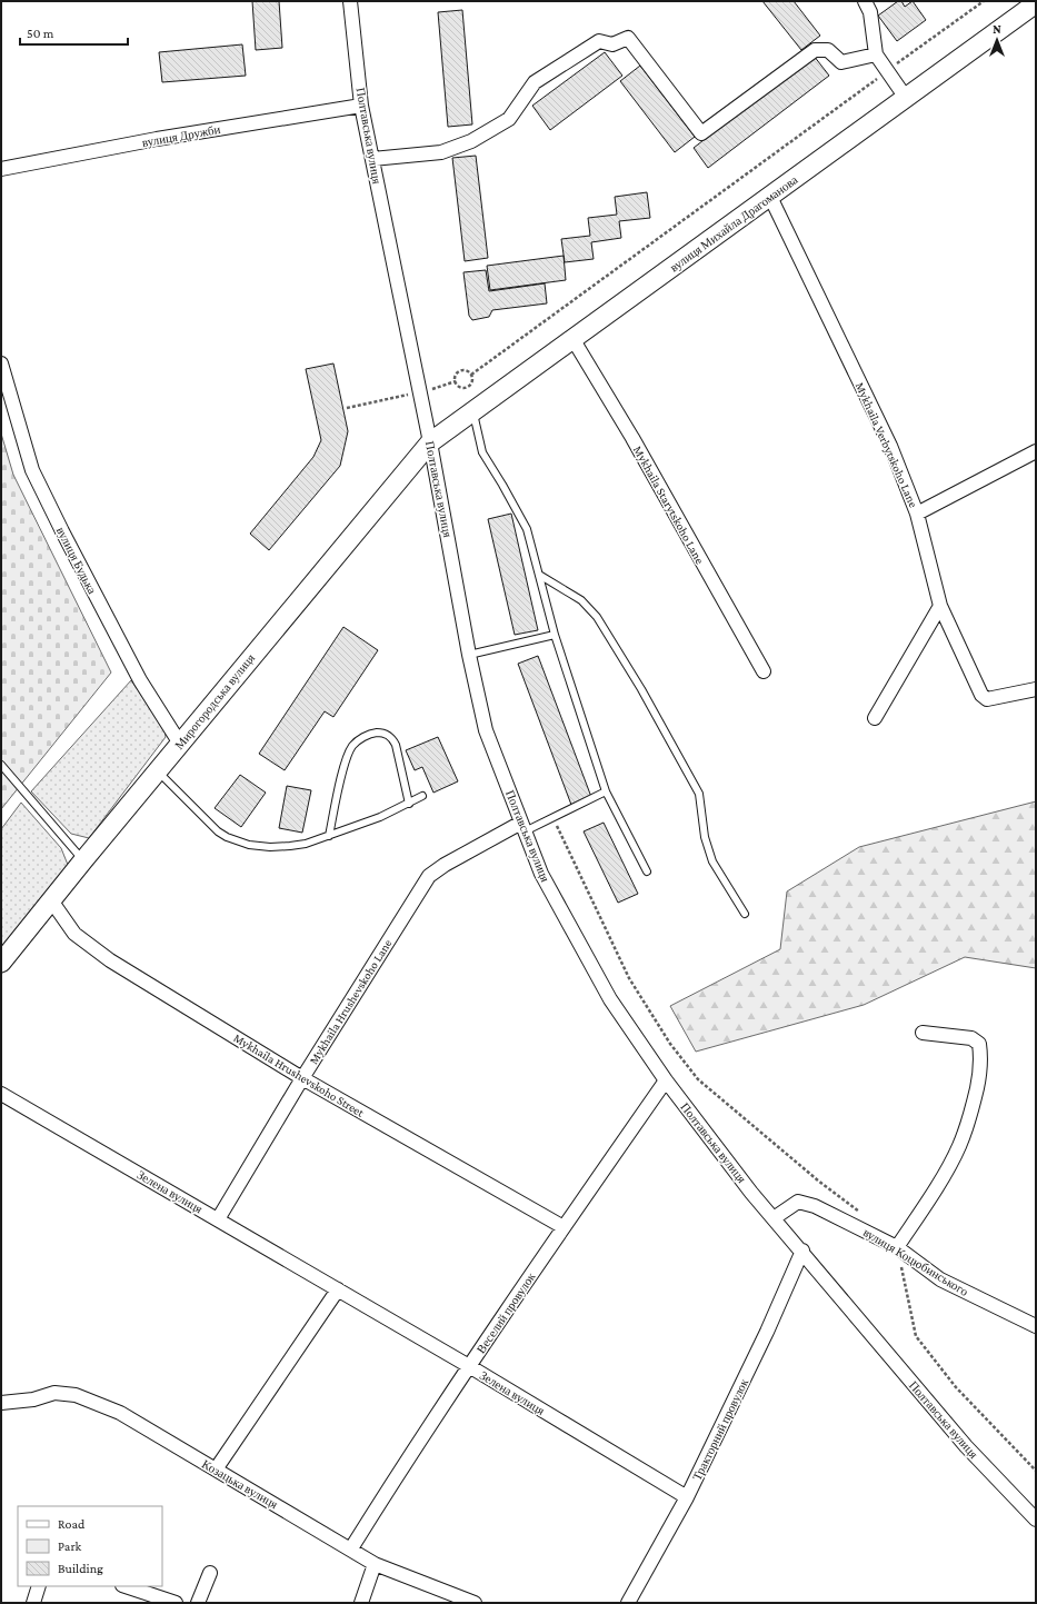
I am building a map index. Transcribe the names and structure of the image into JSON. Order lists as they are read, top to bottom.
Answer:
{
  "streets": {
    "street": [
      "вулиця Дружби",
      "Полтавська вулиця",
      "вулиця Михайла Драгоманова",
      "Mykhaila Verbytskoho Lane",
      "Mykhaila Starytskoho Lane",
      "вулиця Будька",
      "Мирогородська вулиця",
      "Mykhaila Hrushevskoho Lane",
      "Mykhaila Hrushevskoho Street",
      "Зелена вулиця",
      "вулиця Коцюбинського",
      "Веселий провулок",
      "Тракторний провулок",
      "Козацька вулиця"
    ]
  },
  "crossings": [
    ["вулиця Дружби", "Полтавська вулиця"],
    ["Полтавська вулиця", "вулиця Михайла Драгоманова"],
    ["Полтавська вулиця", "Мирогородська вулиця"],
    ["Полтавська вулиця", "Mykhaila Hrushevskoho Lane"],
    ["Полтавська вулиця", "вулиця Коцюбинського"],
    ["Полтавська вулиця", "Веселий провулок"],
    ["Полтавська вулиця", "Тракторний провулок"],
    ["вулиця Михайла Драгоманова", "Mykhaila Verbytskoho Lane"],
    ["вулиця Михайла Драгоманова", "Mykhaila Starytskoho Lane"],
    ["вулиця Михайла Драгоманова", "Мирогородська вулиця"],
    ["вулиця Будька", "Мирогородська вулиця"],
    ["Мирогородська вулиця", "Mykhaila Hrushevskoho Street"],
    ["Mykhaila Hrushevskoho Lane", "Mykhaila Hrushevskoho Street"],
    ["Mykhaila Hrushevskoho Lane", "Зелена вулиця"],
    ["Mykhaila Hrushevskoho Street", "Веселий провулок"],
    ["Зелена вулиця", "Веселий провулок"],
    ["Зелена вулиця", "Тракторний провулок"],
    ["Веселий провулок", "Козацька вулиця"]
  ],
  "legend": ["Road", "Park", "Building"],
  "scale_bar": "50 m",
  "north": "top"
}
